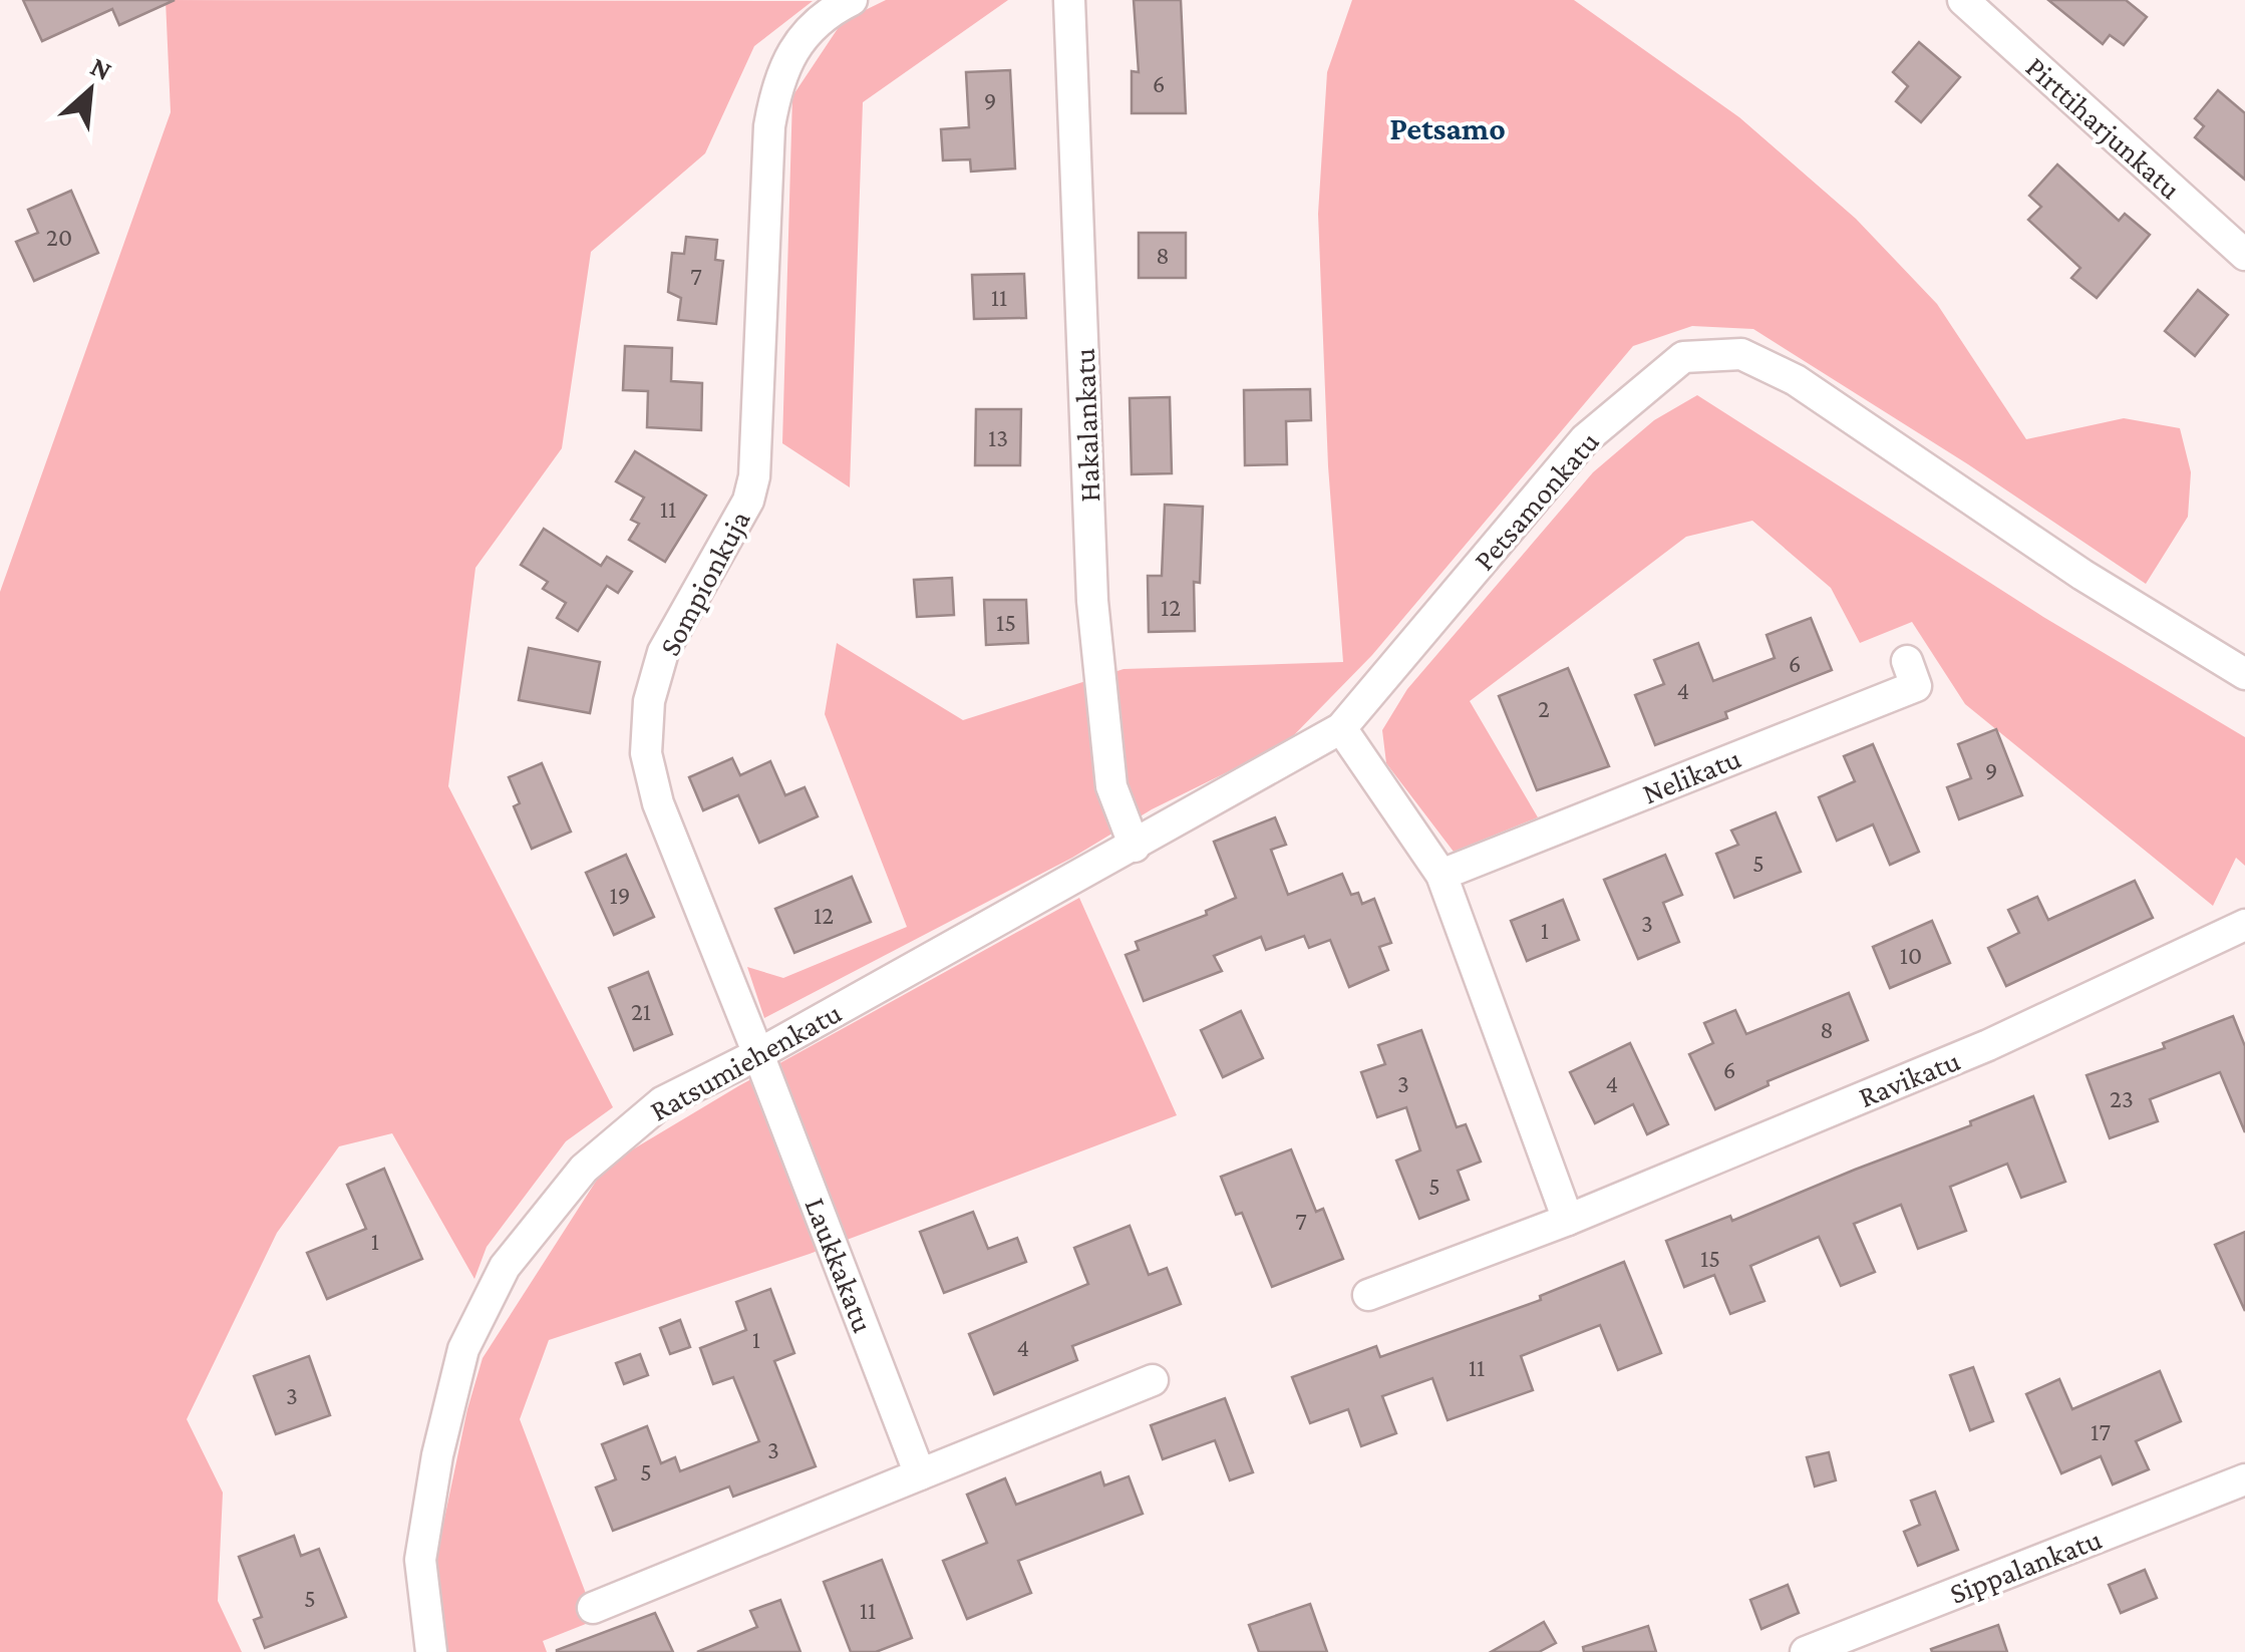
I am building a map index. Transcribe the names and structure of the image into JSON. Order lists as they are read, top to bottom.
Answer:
{
  "streets": {
    "street": [
      "Pirttiharjunkatu",
      "Hakalankatu",
      "Petsamonkatu",
      "Sompionkuja",
      "Nelikatu",
      "Ratsumiehenkatu",
      "Ravikatu",
      "Laukkakatu",
      "Sippalankatu"
    ]
  },
  "crossings": [
    ["Hakalankatu", "Petsamonkatu"],
    ["Petsamonkatu", "Ratsumiehenkatu"],
    ["Sompionkuja", "Ratsumiehenkatu"],
    ["Sompionkuja", "Laukkakatu"],
    ["Ratsumiehenkatu", "Laukkakatu"]
  ],
  "districts": ["Petsamo"],
  "house_numbers": [
    "6",
    "9",
    "20",
    "8",
    "7",
    "11",
    "13",
    "11",
    "12",
    "15",
    "6",
    "4",
    "2",
    "9",
    "5",
    "19",
    "12",
    "3",
    "1",
    "10",
    "21",
    "8",
    "6",
    "3",
    "4",
    "23",
    "5",
    "7",
    "1",
    "15",
    "1",
    "4",
    "11",
    "3",
    "17",
    "3",
    "5",
    "5",
    "11"
  ],
  "north": "top right"
}
